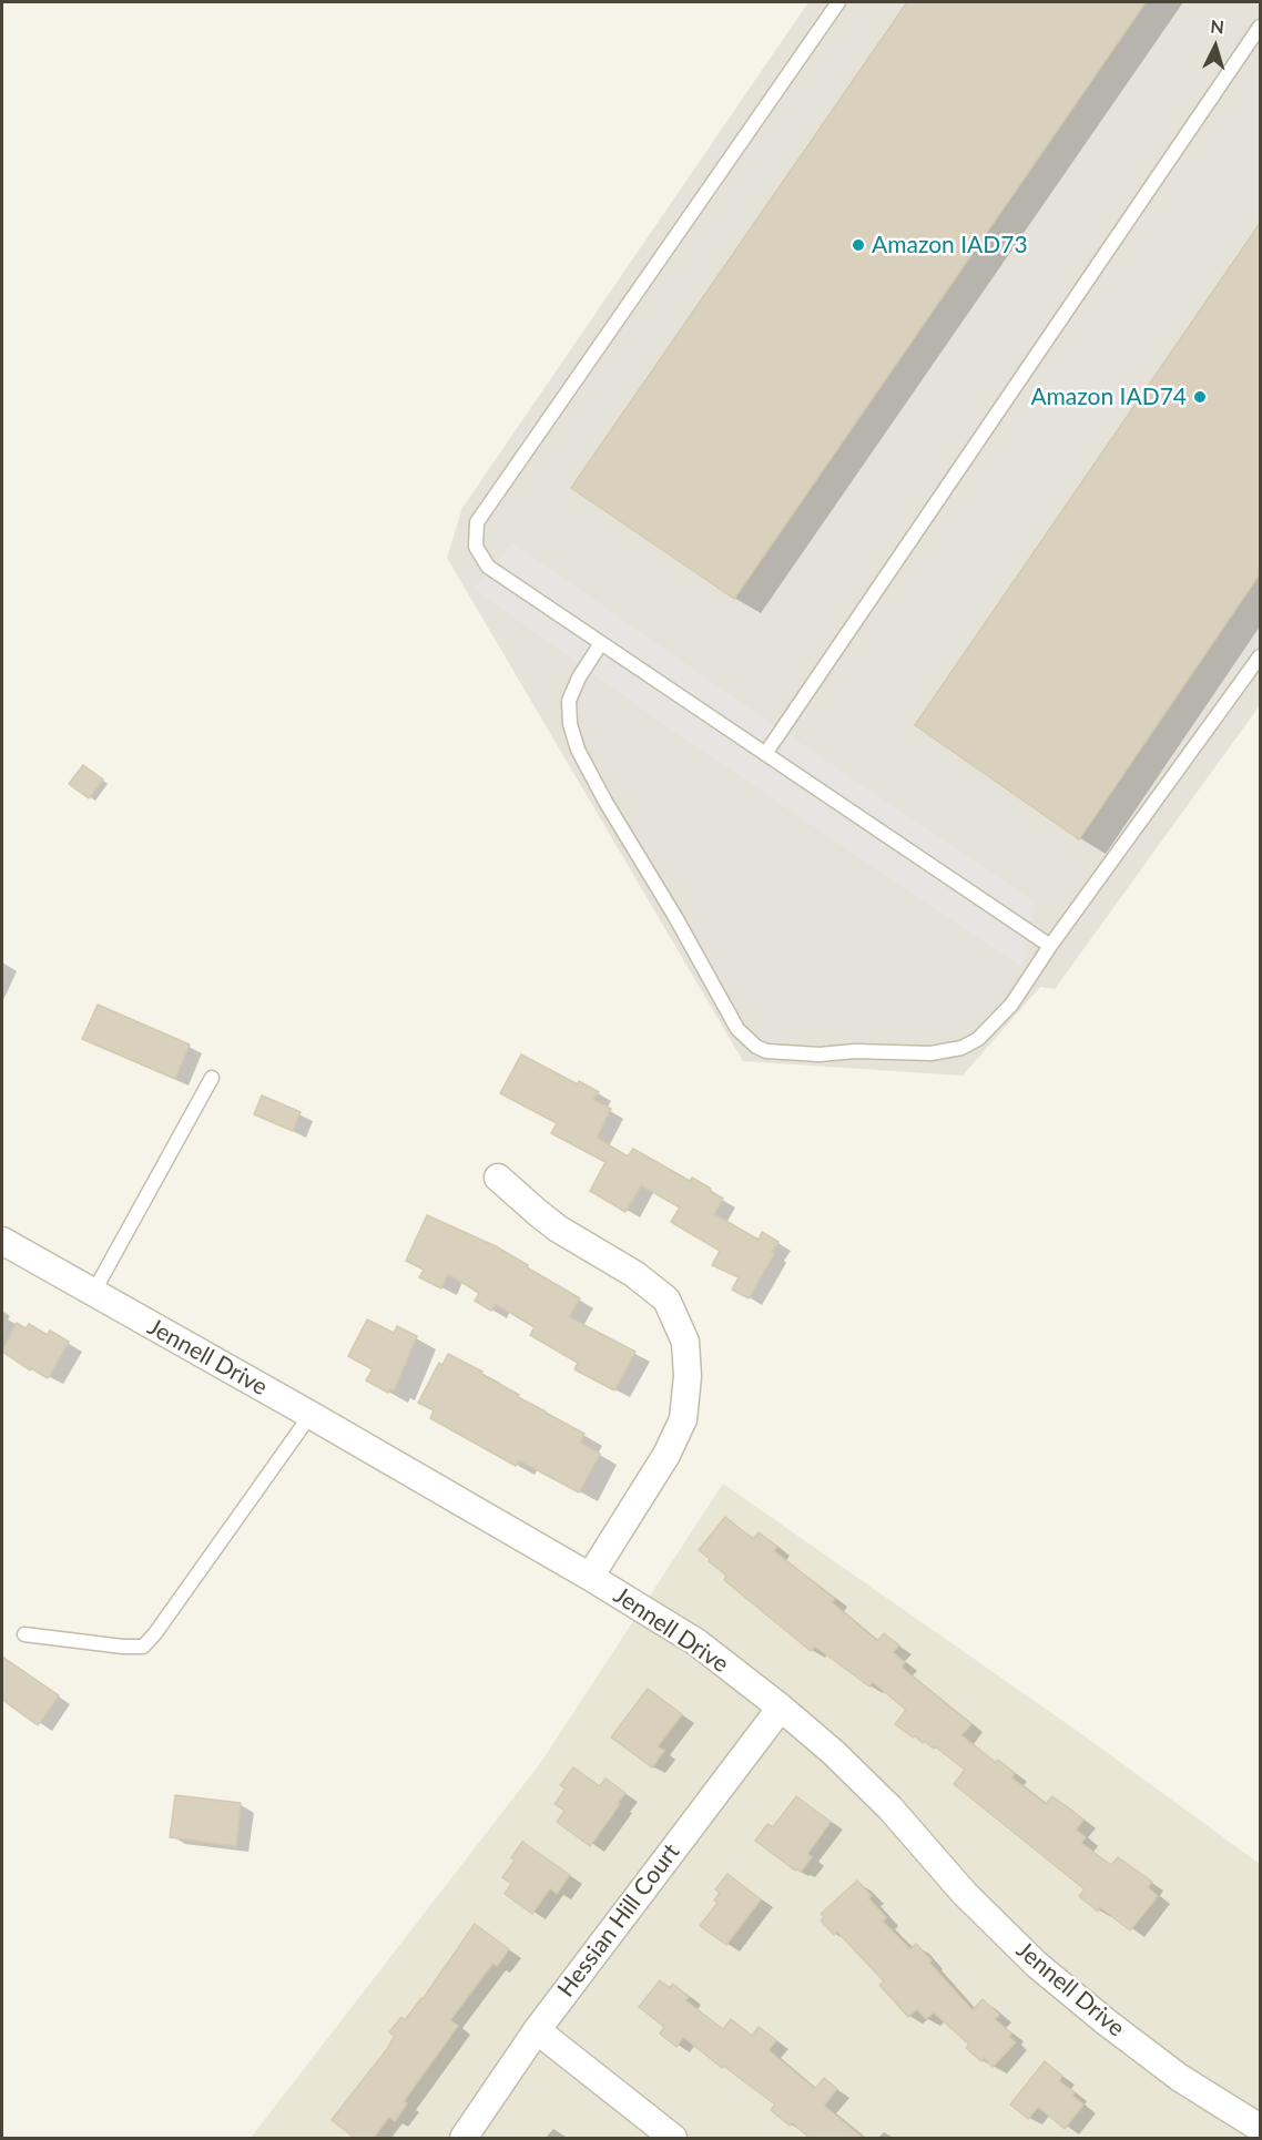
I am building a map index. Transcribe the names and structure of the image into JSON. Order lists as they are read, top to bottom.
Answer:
{
  "streets": {
    "street": ["Jennell Drive", "Hessian Hill Court"]
  },
  "crossings": [
    ["Jennell Drive", "Hessian Hill Court"]
  ],
  "places": ["Amazon IAD73", "Amazon IAD74"],
  "north": "top"
}
